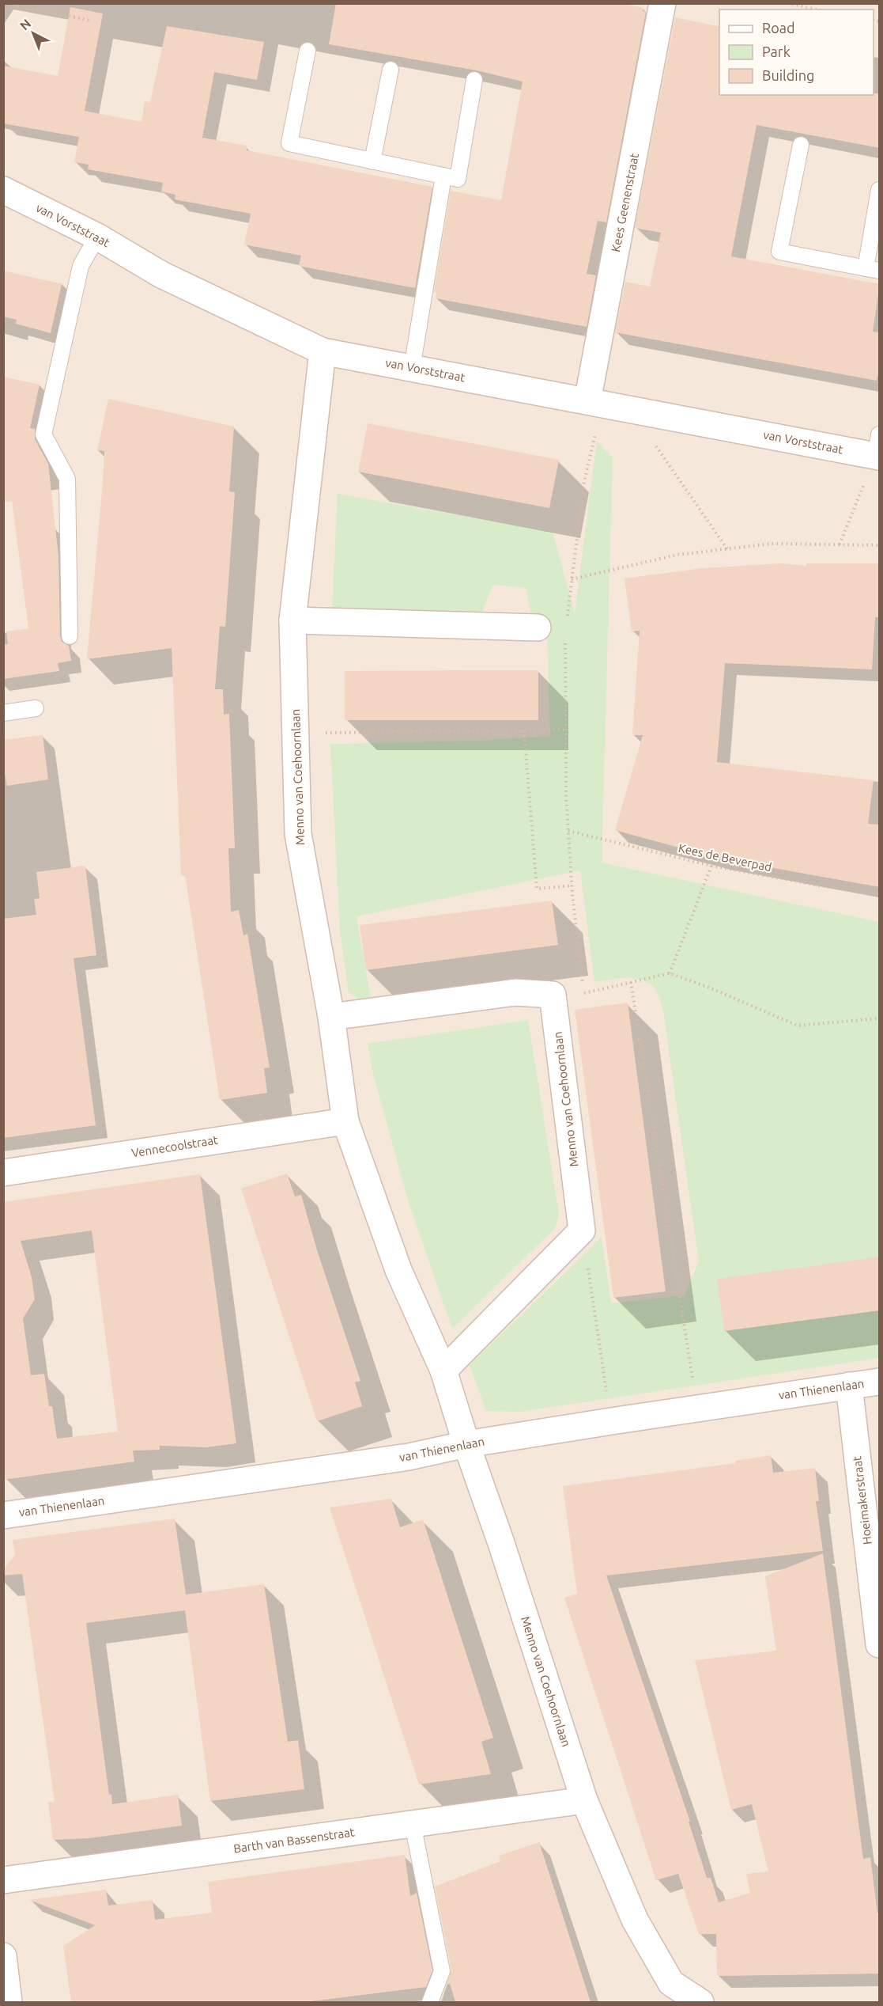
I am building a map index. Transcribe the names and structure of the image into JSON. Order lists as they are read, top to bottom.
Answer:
{
  "streets": {
    "street": [
      "Kees Geenenstraat",
      "van Vorststraat",
      "Menno van Coehoornlaan",
      "Vennecoolstraat",
      "van Thienenlaan",
      "Hoeimakerstraat",
      "Barth van Bassenstraat"
    ],
    "path": ["Kees de Beverpad"]
  },
  "crossings": [
    ["Kees Geenenstraat", "van Vorststraat"],
    ["van Vorststraat", "Menno van Coehoornlaan"],
    ["Menno van Coehoornlaan", "Vennecoolstraat"],
    ["Menno van Coehoornlaan", "van Thienenlaan"],
    ["Menno van Coehoornlaan", "Barth van Bassenstraat"],
    ["van Thienenlaan", "Hoeimakerstraat"]
  ],
  "legend": ["Road", "Park", "Building"],
  "north": "top left"
}
